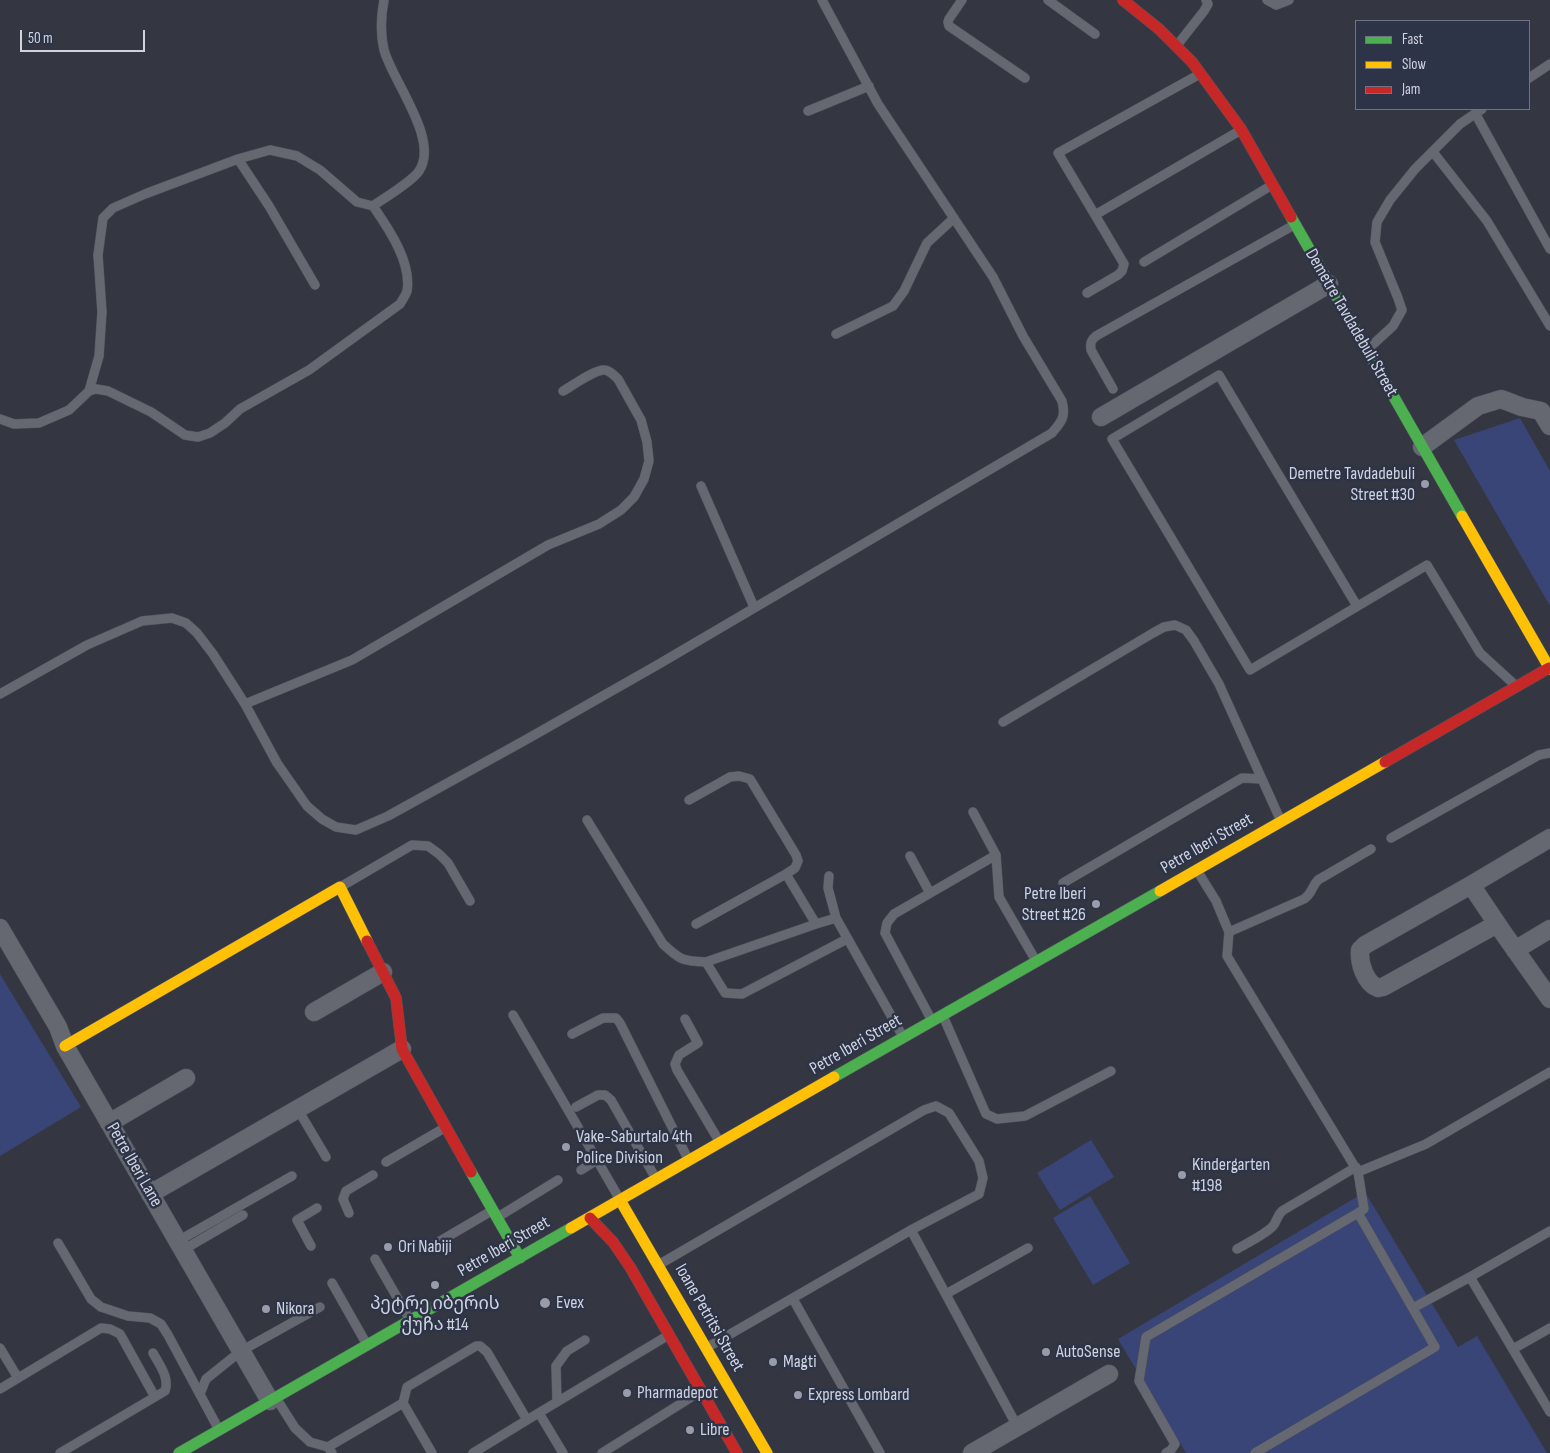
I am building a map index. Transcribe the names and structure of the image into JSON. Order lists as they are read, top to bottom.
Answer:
{
  "streets": {
    "street": [
      "Demetre Tavdadebuli Street",
      "Petre Iberi Street",
      "Petre Iberi Lane",
      "Ioane Petritsi Street"
    ]
  },
  "crossings": [
    ["Demetre Tavdadebuli Street", "Petre Iberi Street"],
    ["Petre Iberi Street", "Petre Iberi Lane"],
    ["Petre Iberi Street", "Ioane Petritsi Street"]
  ],
  "places": [
    "Demetre Tavdadebuli Street #30",
    "Petre Iberi Street #26",
    "Vake-Saburtalo 4th Police Division",
    "Kindergarten #198",
    "Ori Nabiji",
    "პეტრე იბერის ქუჩა #14",
    "Evex",
    "Nikora",
    "AutoSense",
    "Magti",
    "Pharmadepot",
    "Express Lombard",
    "Libre"
  ],
  "legend": ["Fast", "Slow", "Jam"],
  "scale_bar": "50 m"
}
